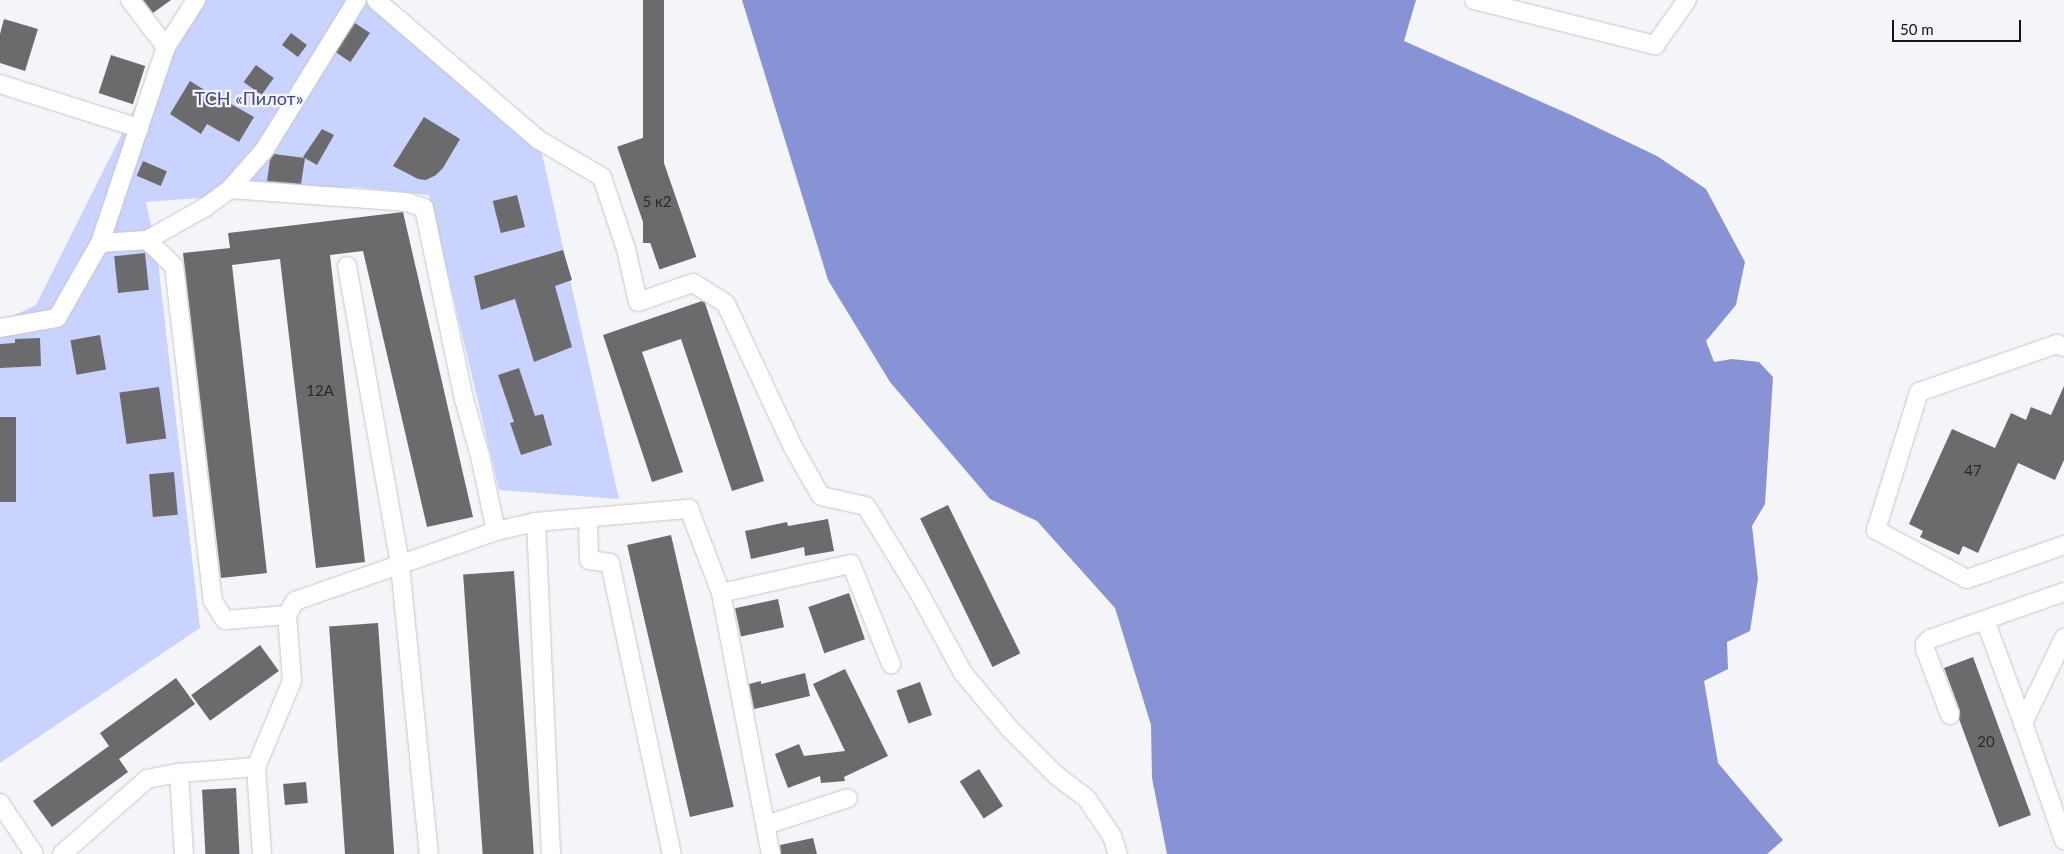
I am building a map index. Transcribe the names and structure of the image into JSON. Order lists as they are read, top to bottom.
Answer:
{
  "parks": ["ТСН «Пилот»"],
  "house_numbers": [
    "5 к2",
    "12А",
    "47",
    "20"
  ],
  "scale_bar": "50 m"
}
